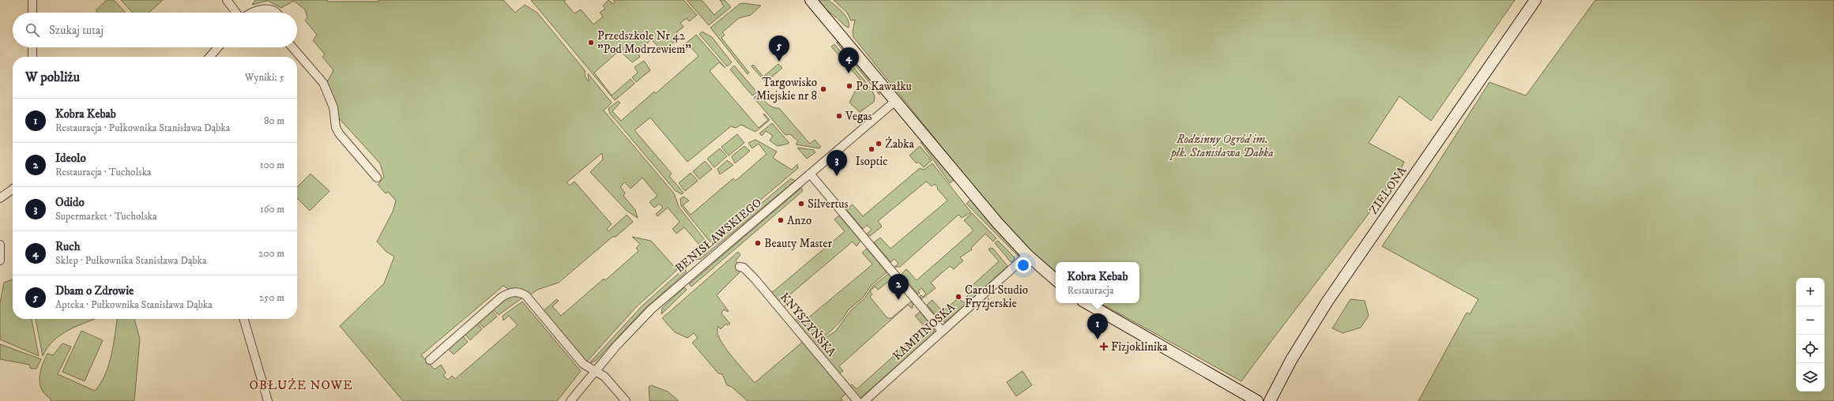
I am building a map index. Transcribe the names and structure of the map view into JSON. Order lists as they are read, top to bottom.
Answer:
{
  "streets": {
    "street": [
      "ZIELONA",
      "BENISŁAWSKIEGO",
      "KNYSZYŃSKA",
      "KAMPINOSKA"
    ]
  },
  "districts": ["OBŁUŻE NOWE"],
  "parks": ["Rodzinny Ogród im. płk. Stanisława Dabka"],
  "places": {
    "other": [
      "Przedszkole Nr 42 \"Pod Modrzewiem\"",
      "Po Kawałku",
      "Targowisko Miejskie nr 8",
      "Vegas",
      "Żabka",
      "Isoptic",
      "Silvertus",
      "Anzo",
      "Beauty Master",
      "Caroll Studio Fryzjerskie"
    ],
    "health": ["Fizjoklinika"]
  },
  "page": {
    "search": "Szukaj tutaj",
    "pins": [
      "5",
      "4",
      "3",
      "2",
      "1"
    ],
    "heading": ["W pobliżu", "Wyniki: 5"],
    "list": [
      {
        "mark": "1",
        "name": "Kobra Kebab",
        "note": "Restauracja · Pułkownika Stanisława Dąbka",
        "value": "80 m"
      },
      {
        "mark": "2",
        "name": "Ideolo",
        "note": "Restauracja · Tucholska",
        "value": "100 m"
      },
      {
        "mark": "3",
        "name": "Odido",
        "note": "Supermarket · Tucholska",
        "value": "160 m"
      },
      {
        "mark": "4",
        "name": "Ruch",
        "note": "Sklep · Pułkownika Stanisława Dąbka",
        "value": "200 m"
      },
      {
        "mark": "5",
        "name": "Dbam o Zdrowie",
        "note": "Apteka · Pułkownika Stanisława Dąbka",
        "value": "250 m"
      }
    ],
    "popup": ["Kobra Kebab", "Restauracja"],
    "map_buttons": ["+", "−"]
  }
}
